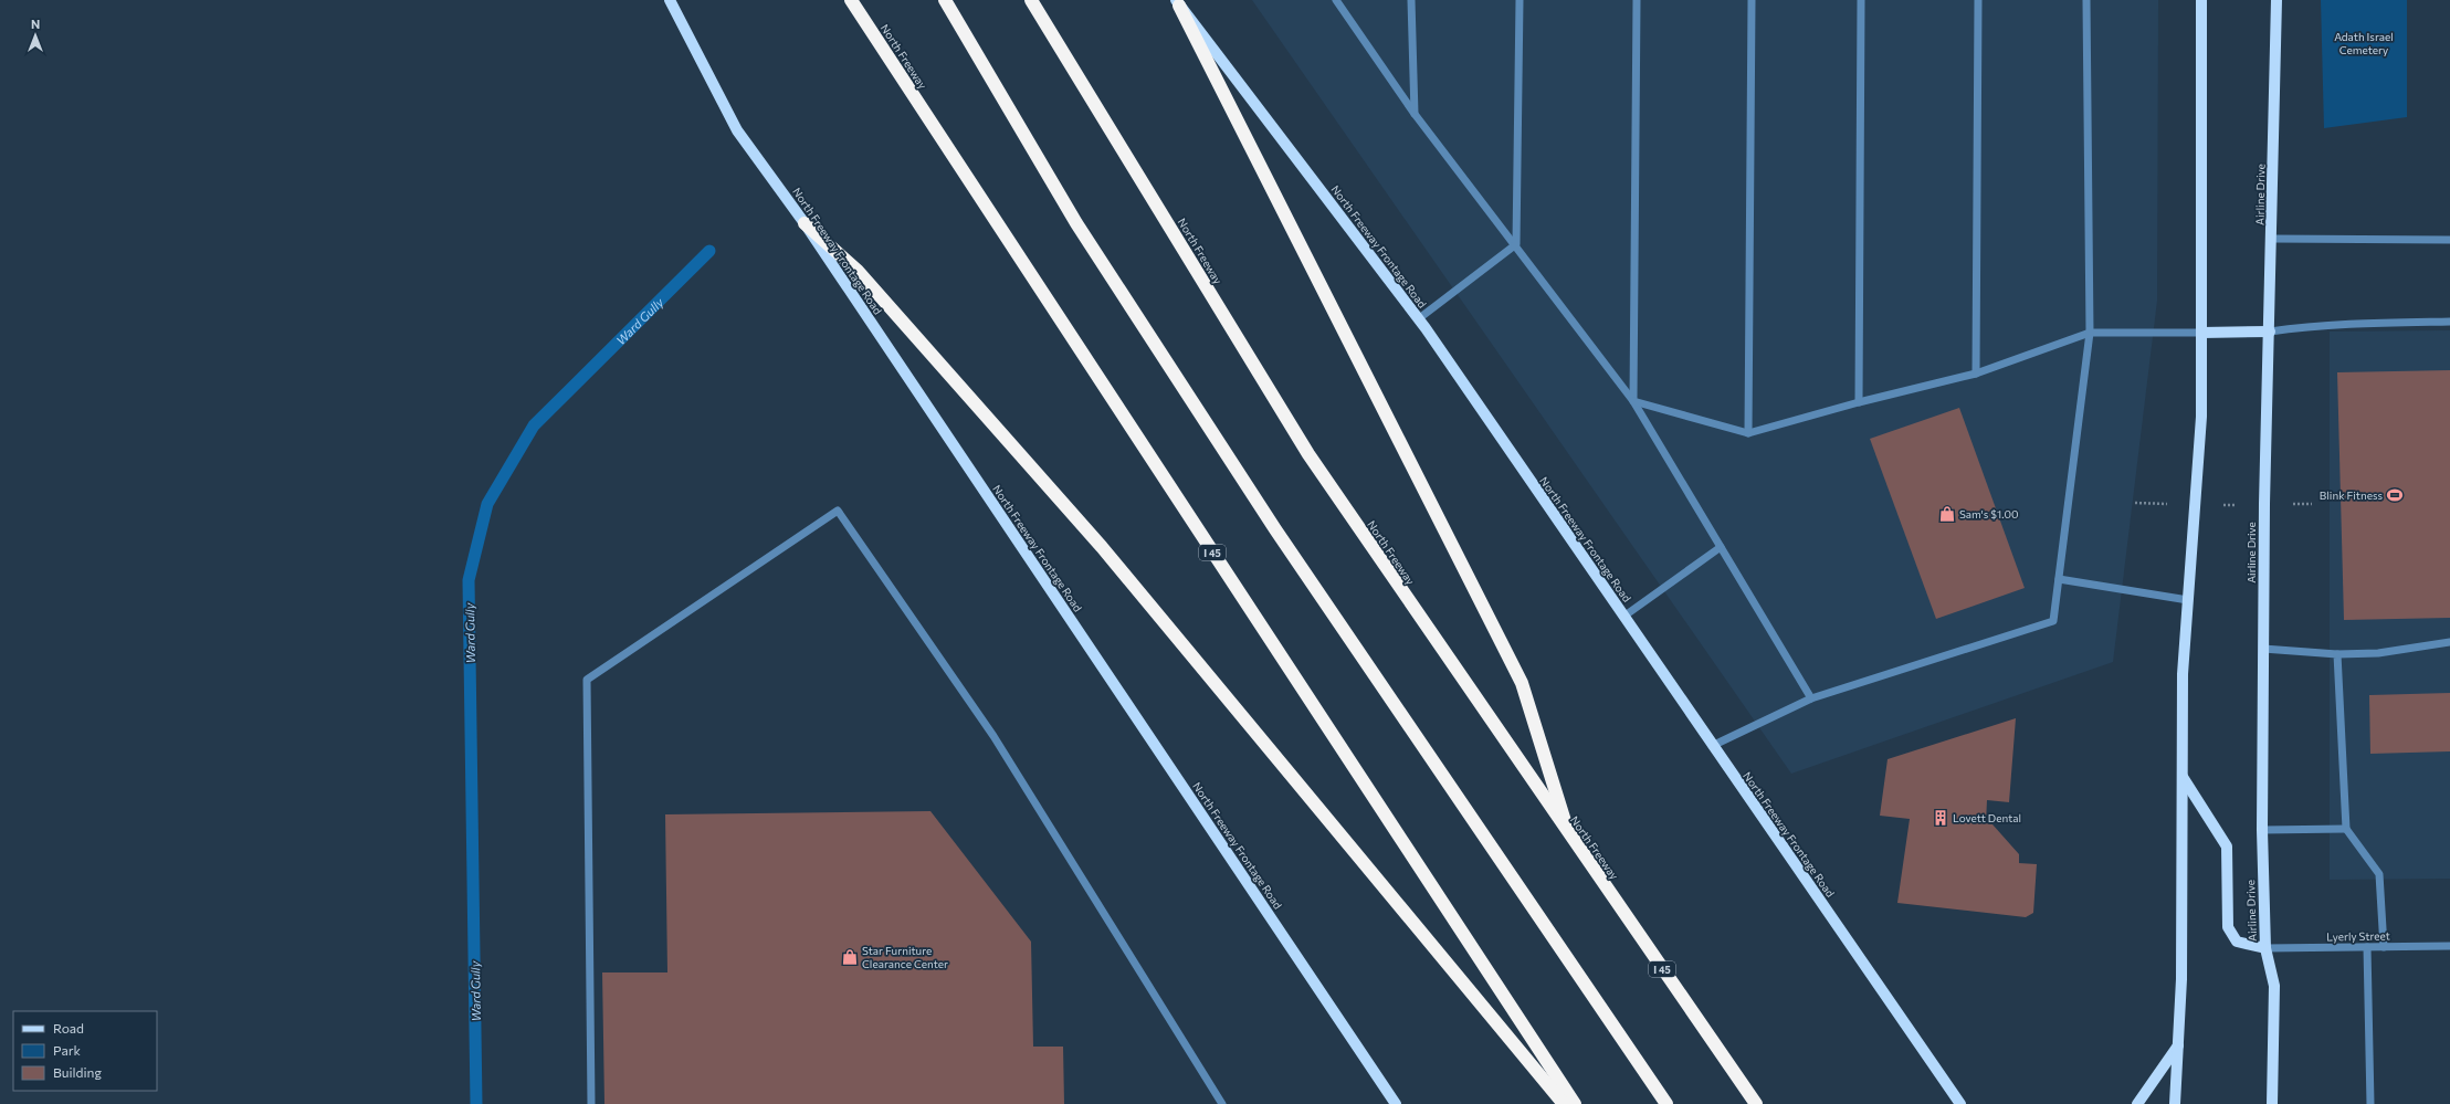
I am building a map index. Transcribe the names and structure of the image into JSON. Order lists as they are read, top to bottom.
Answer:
{
  "streets": {
    "highway": ["North Freeway", "I 45"],
    "main road": ["Airline Drive", "North Freeway Frontage Road"],
    "street": ["Lyerly Street"]
  },
  "crossings": [
    ["Airline Drive", "Lyerly Street"]
  ],
  "water": ["Ward Gully"],
  "parks": ["Adath Israel Cemetery"],
  "places": {
    "sports": ["Blink Fitness"],
    "shop": ["Sam's $1.00", "Star Furniture Clearance Center"],
    "building": ["Lovett Dental"]
  },
  "legend": ["Road", "Park", "Building"],
  "north": "top"
}
